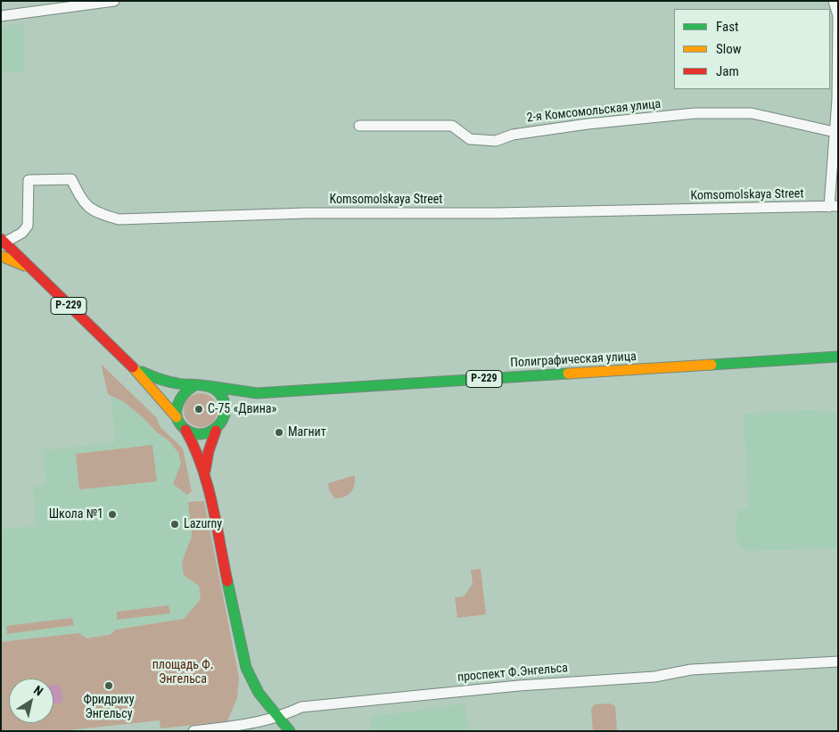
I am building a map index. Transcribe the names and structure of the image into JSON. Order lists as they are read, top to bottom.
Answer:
{
  "streets": {
    "main road": ["Р-229", "Полиграфическая улица"],
    "street": ["2-я Комсомольская улица", "Komsomolskaya Street", "проспект Ф.Энгельса"]
  },
  "crossings": [
    ["Komsomolskaya Street", "Полиграфическая улица"]
  ],
  "parks": ["площадь Ф. Энгельса"],
  "places": [
    "С-75 «Двина»",
    "Магнит",
    "Школа №1",
    "Lazurny",
    "Фридриху Энгельсу"
  ],
  "legend": ["Fast", "Slow", "Jam"],
  "north": "top right"
}
